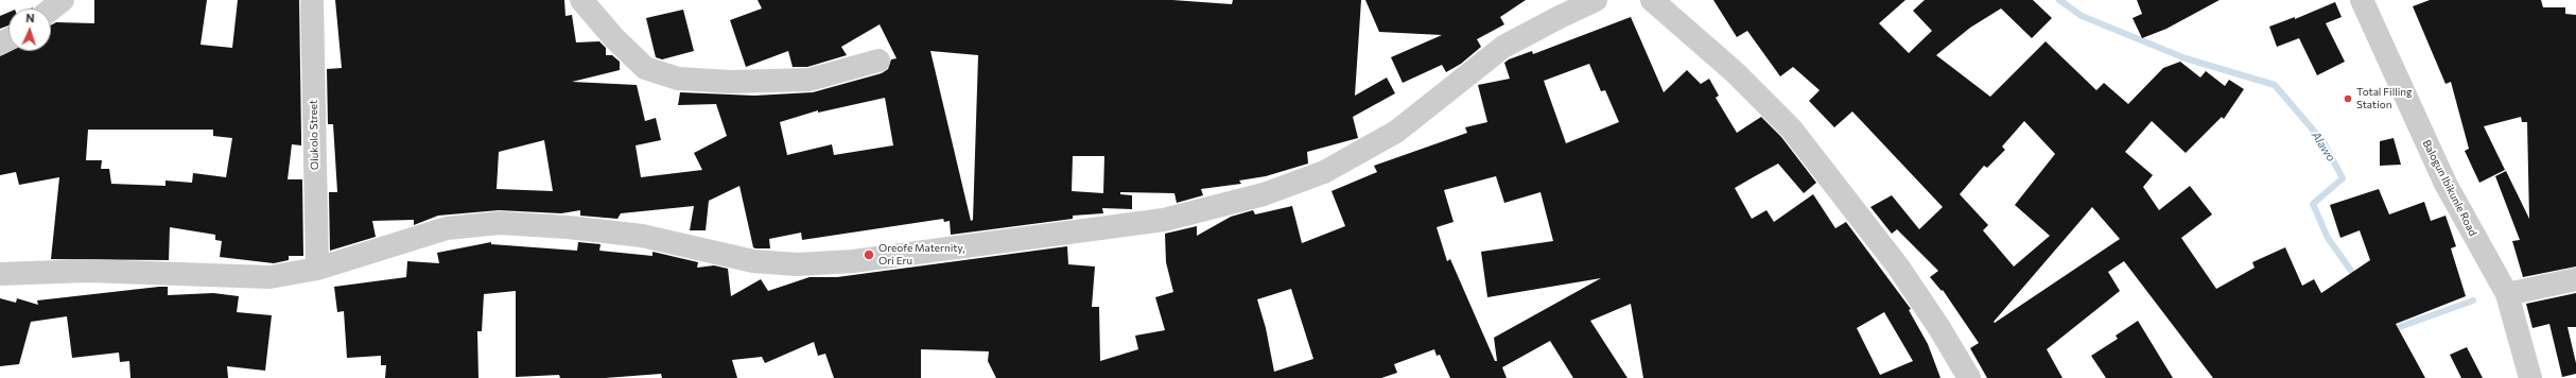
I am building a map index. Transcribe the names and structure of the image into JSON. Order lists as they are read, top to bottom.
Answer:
{
  "streets": {
    "street": ["Olukolo Street", "Balogun Ibikunle Road"]
  },
  "water": ["Alawo"],
  "places": ["Total Filling Station", "Oreofe Maternity, Ori Eru"],
  "north": "top"
}
